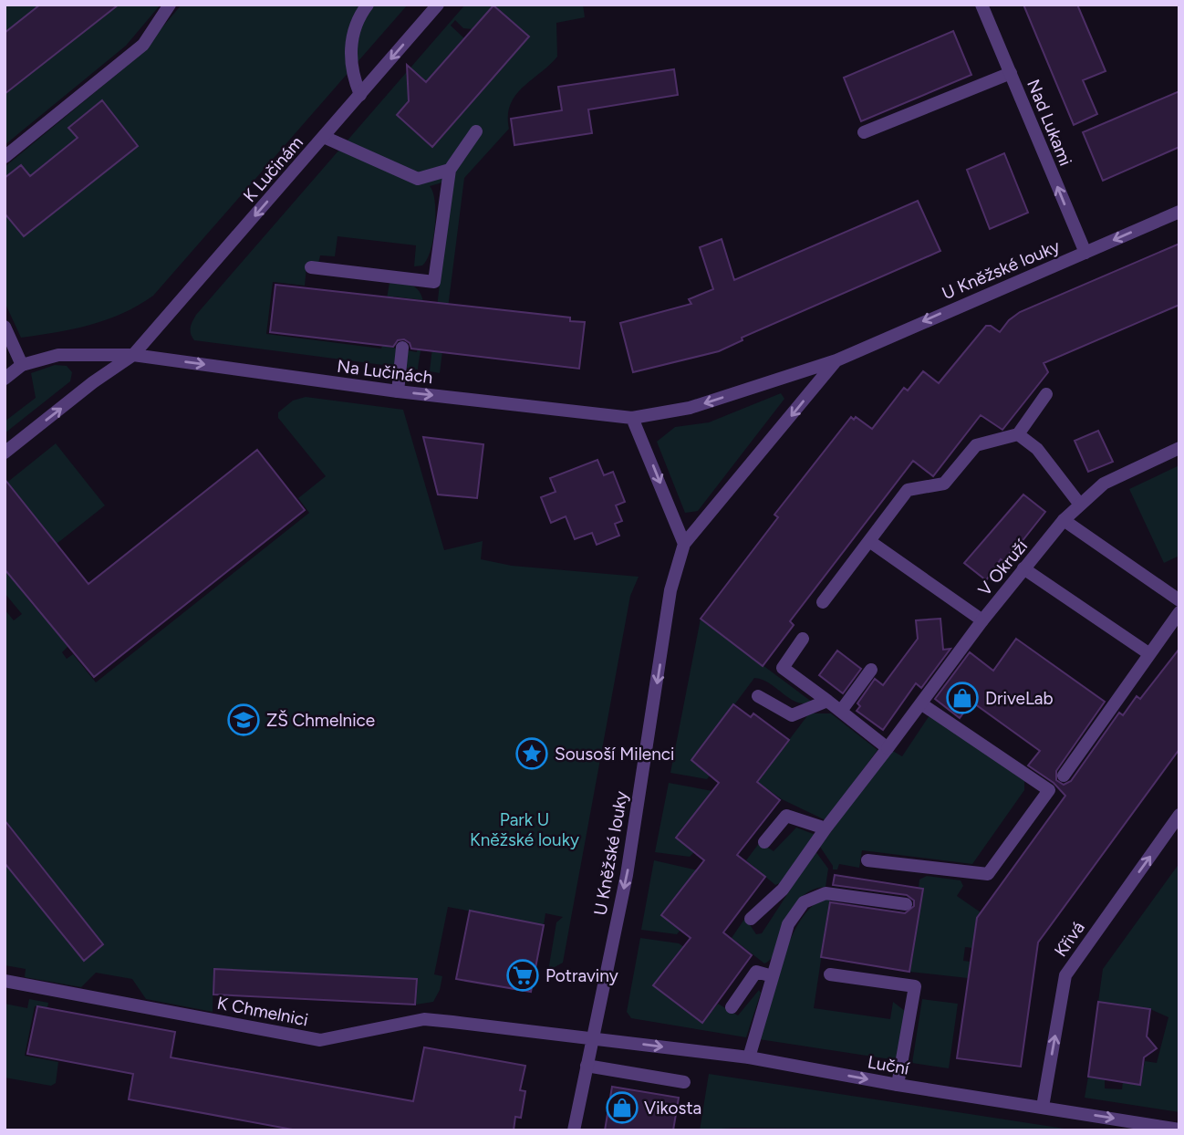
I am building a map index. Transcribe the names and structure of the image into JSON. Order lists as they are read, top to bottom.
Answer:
{
  "streets": {
    "street": [
      "Nad Lukami",
      "K Lučinám",
      "U Kněžské louky",
      "Na Lučinách",
      "V Okruží",
      "Křivá",
      "K Chmelnici",
      "Luční"
    ]
  },
  "crossings": [
    ["Nad Lukami", "U Kněžské louky"],
    ["K Lučinám", "Na Lučinách"],
    ["U Kněžské louky", "Na Lučinách"],
    ["U Kněžské louky", "K Chmelnici"],
    ["U Kněžské louky", "Luční"],
    ["Křivá", "Luční"],
    ["K Chmelnici", "Luční"]
  ],
  "one_way": [
    "Nad Lukami",
    "U Kněžské louky",
    "Na Lučinách",
    "Křivá",
    "Luční"
  ],
  "parks": ["Park U Kněžské louky"],
  "places": {
    "shop": ["DriveLab", "Vikosta"],
    "school or university": ["ZŠ Chmelnice"],
    "place": ["Sousoší Milenci"],
    "supermarket": ["Potraviny"]
  }
}
